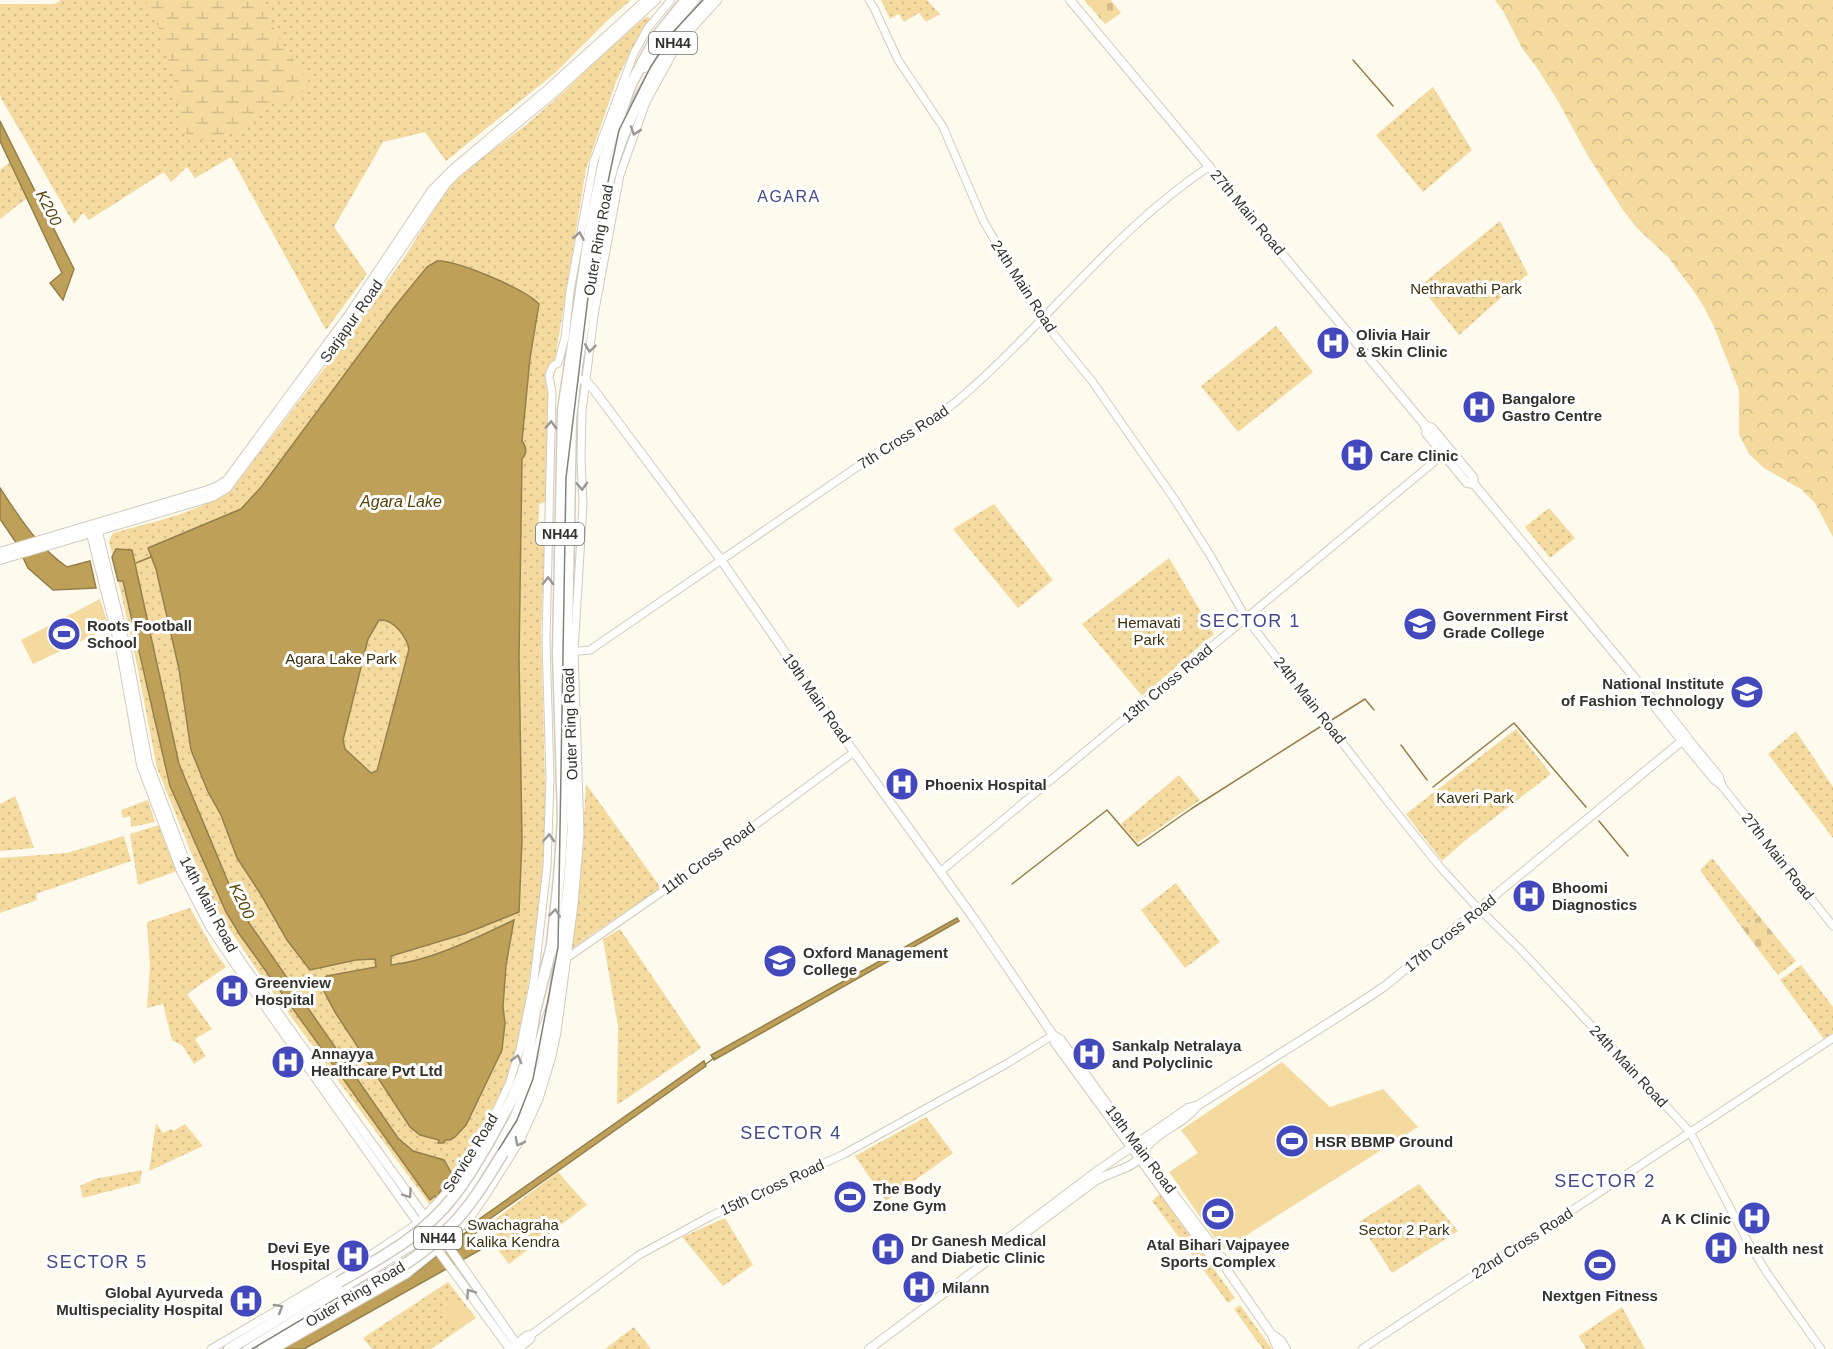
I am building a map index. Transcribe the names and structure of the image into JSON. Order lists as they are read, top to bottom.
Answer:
{
  "streets": {
    "highway": ["NH44", "Outer Ring Road"],
    "main road": [
      "27th Main Road",
      "Sarjapur Road",
      "19th Main Road",
      "14th Main Road",
      "17th Cross Road"
    ],
    "street": [
      "24th Main Road",
      "7th Cross Road",
      "13th Cross Road",
      "11th Cross Road",
      "Service Road",
      "15th Cross Road",
      "22nd Cross Road"
    ]
  },
  "crossings": [
    ["27th Main Road", "7th Cross Road"],
    ["27th Main Road", "13th Cross Road"],
    ["27th Main Road", "17th Cross Road"],
    ["Outer Ring Road", "7th Cross Road"],
    ["Outer Ring Road", "19th Main Road"],
    ["Outer Ring Road", "11th Cross Road"],
    ["Outer Ring Road", "Service Road"],
    ["24th Main Road", "7th Cross Road"],
    ["24th Main Road", "13th Cross Road"],
    ["24th Main Road", "17th Cross Road"],
    ["24th Main Road", "22nd Cross Road"],
    ["Sarjapur Road", "14th Main Road"],
    ["7th Cross Road", "19th Main Road"],
    ["13th Cross Road", "19th Main Road"],
    ["19th Main Road", "11th Cross Road"],
    ["19th Main Road", "17th Cross Road"],
    ["19th Main Road", "15th Cross Road"],
    ["14th Main Road", "Service Road"],
    ["14th Main Road", "15th Cross Road"]
  ],
  "districts": [
    "AGARA",
    "SECTOR 1",
    "SECTOR 4",
    "SECTOR 2",
    "SECTOR 5"
  ],
  "water": ["K200", "Agara Lake"],
  "parks": [
    "Nethravathi Park",
    "Hemavati Park",
    "Agara Lake Park",
    "Kaveri Park",
    "Swachagraha Kalika Kendra",
    "Sector 2 Park"
  ],
  "places": {
    "hospital": [
      "Olivia Hair & Skin Clinic",
      "Bangalore Gastro Centre",
      "Care Clinic",
      "Phoenix Hospital",
      "Bhoomi Diagnostics",
      "Greenview Hospital",
      "Sankalp Netralaya and Polyclinic",
      "Annayya Healthcare Pvt Ltd",
      "A K Clinic",
      "health nest",
      "Dr Ganesh Medical and Diabetic Clinic",
      "Devi Eye Hospital",
      "Milann",
      "Global Ayurveda Multispeciality Hospital"
    ],
    "school or university": ["Government First Grade College", "National Institute of Fashion Technology", "Oxford Management College"],
    "sports": [
      "Roots Football School",
      "HSR BBMP Ground",
      "The Body Zone Gym",
      "Atal Bihari Vajpayee Sports Complex",
      "Nextgen Fitness"
    ]
  }
}
